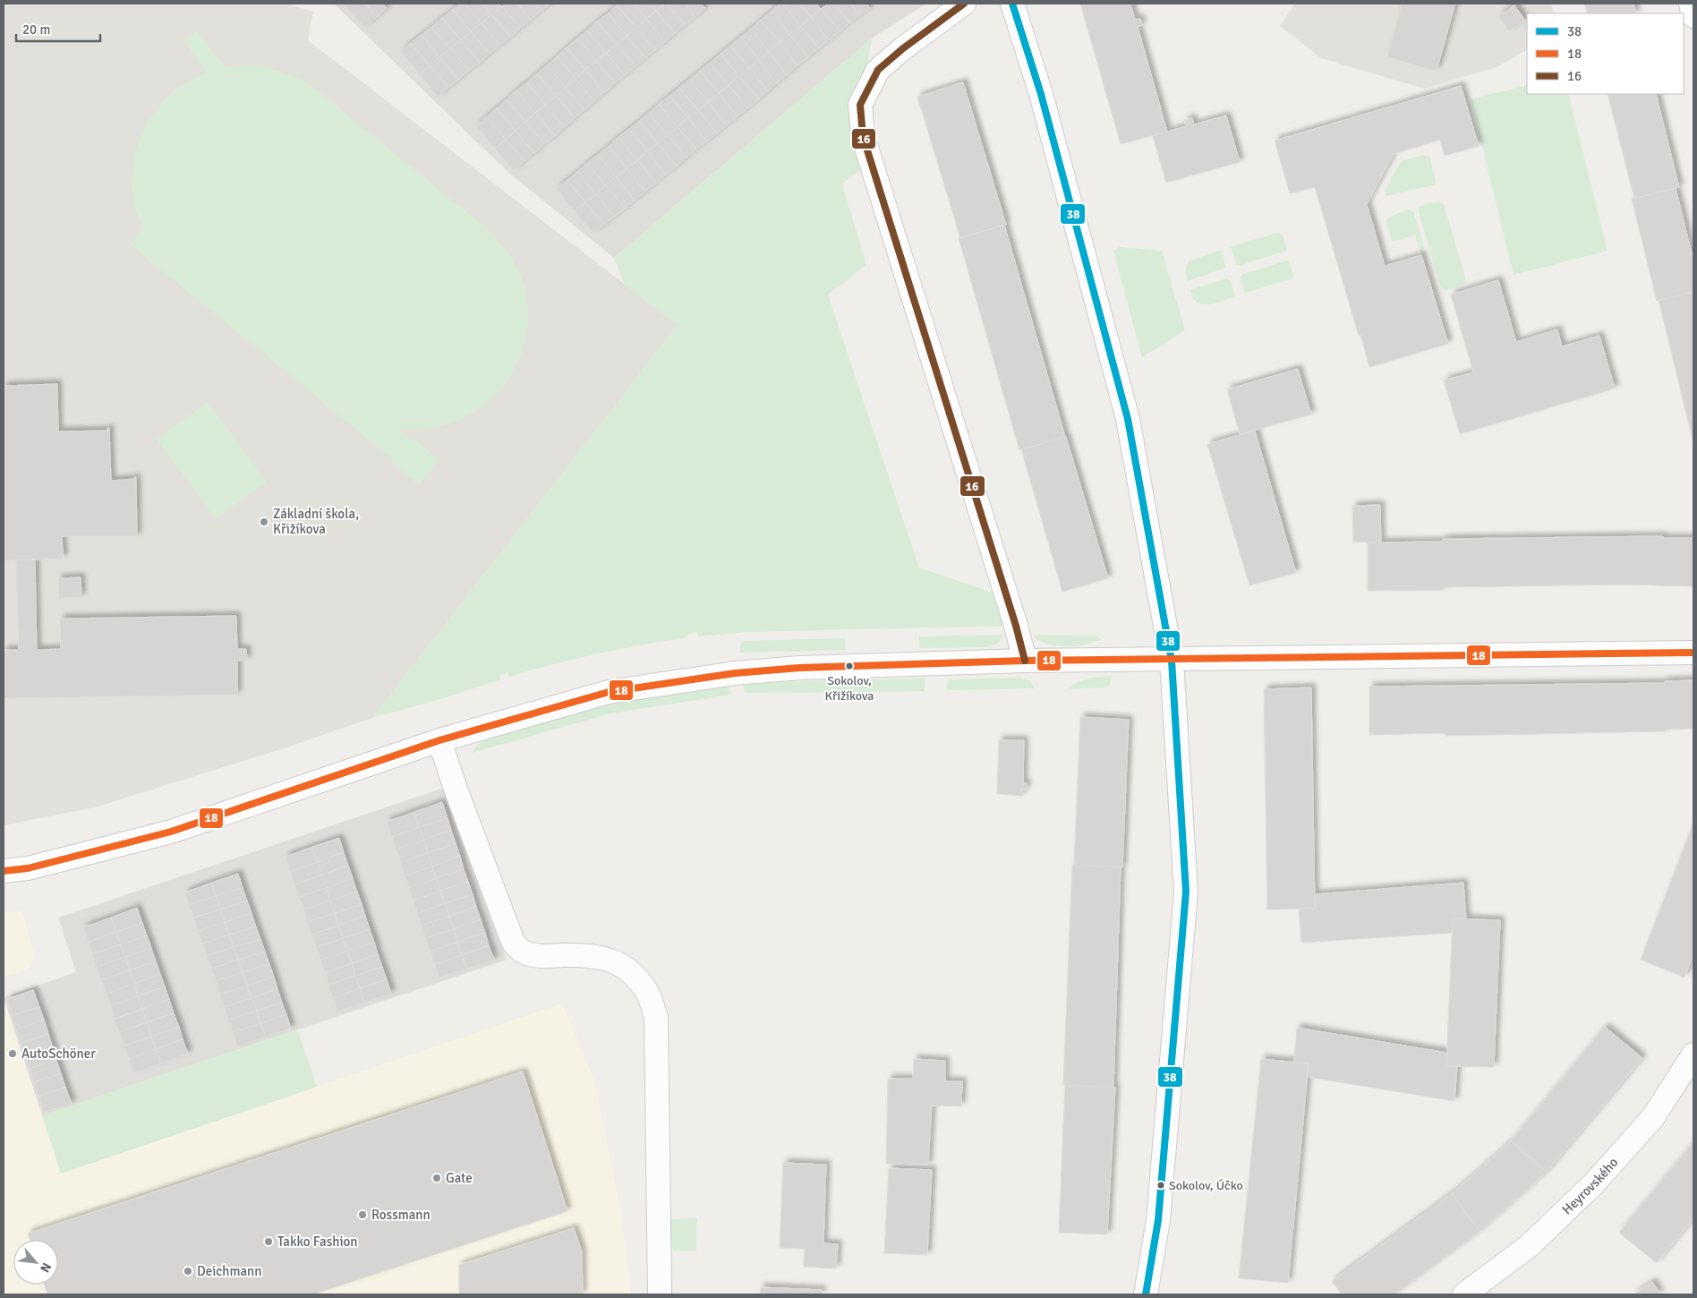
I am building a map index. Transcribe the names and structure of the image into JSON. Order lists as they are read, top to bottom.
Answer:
{
  "streets": {
    "street": ["Heyrovského"]
  },
  "places": [
    "Základní škola, Křižíkova",
    "Sokolov, Křižíkova",
    "AutoSchöner",
    "Gate",
    "Sokolov, Účko",
    "Rossmann",
    "Takko Fashion",
    "Deichmann"
  ],
  "lines": ["transit line 38", "transit line 16", "transit line 18"],
  "legend": ["38", "18", "16"],
  "scale_bar": "20 m",
  "north": "bottom right"
}
